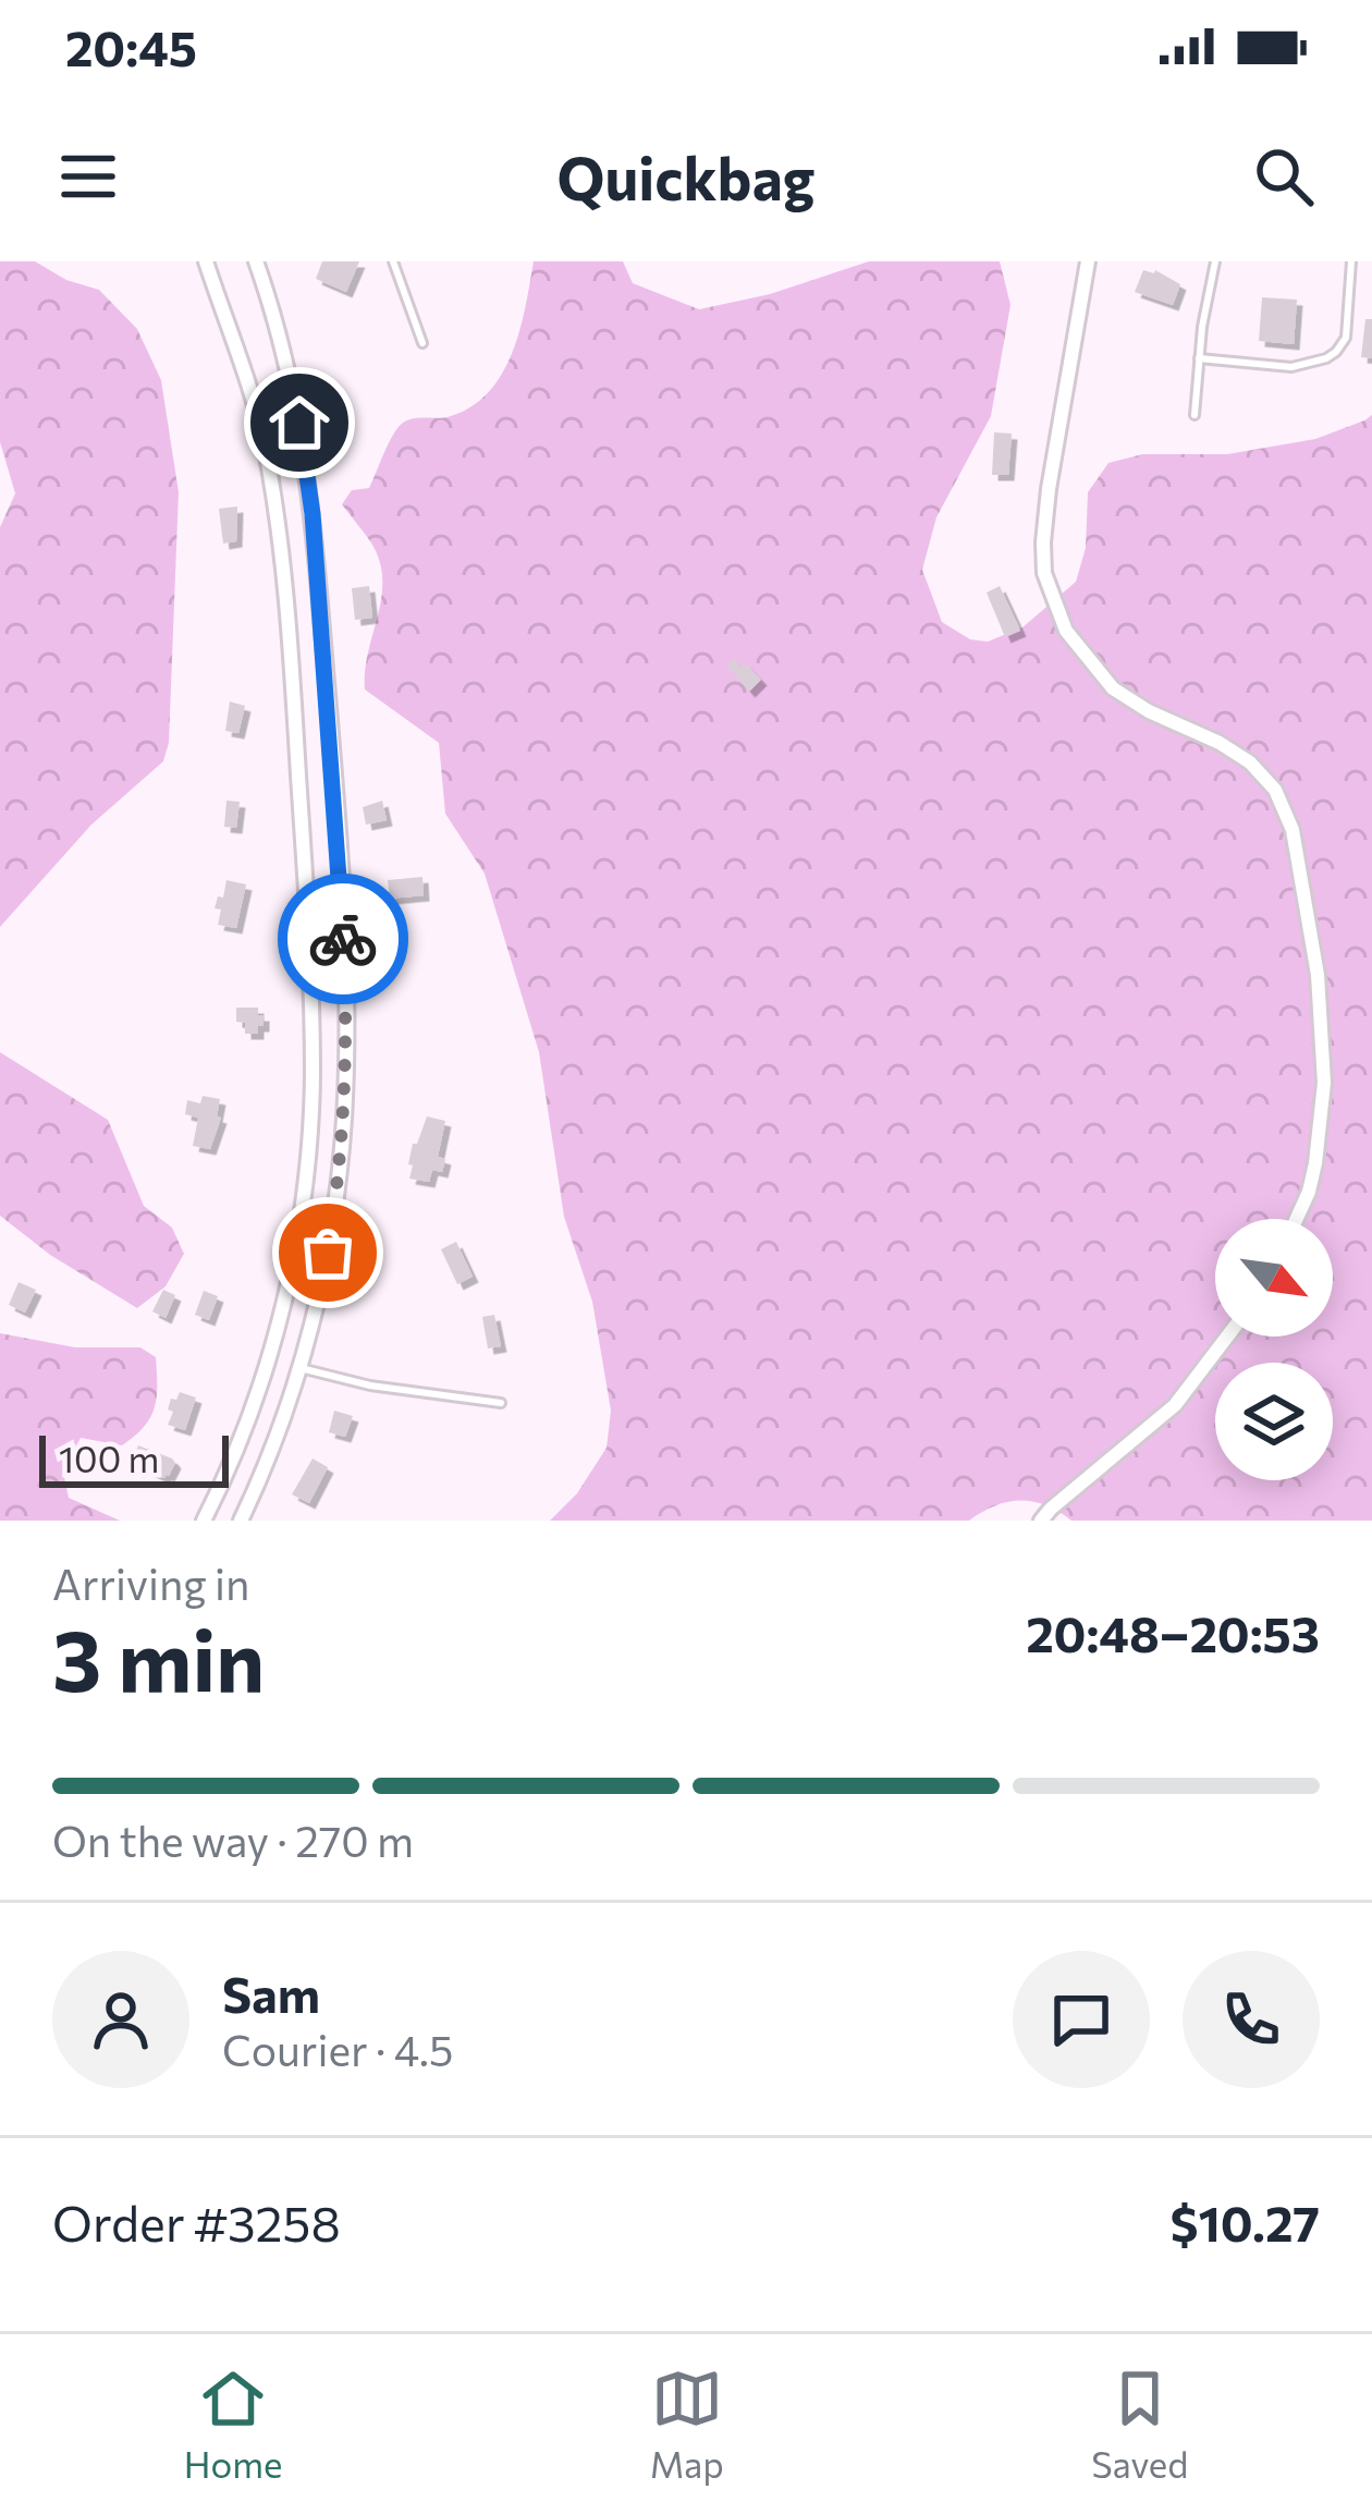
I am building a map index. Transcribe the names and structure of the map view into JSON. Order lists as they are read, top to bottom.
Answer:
{
  "scale_bar": "100 m",
  "north": "bottom right",
  "page": {
    "status": "20:45",
    "header": "Quickbag",
    "scale": "100 m",
    "heading": ["3 min", "Arriving in", "20:48–20:53"],
    "panel": [
      "Sam",
      "Courier · 4.5",
      "Order #3258",
      "$10.27"
    ],
    "bar": "On the way · 270 m",
    "tabs": ["Home", "Map", "Saved"]
  }
}
